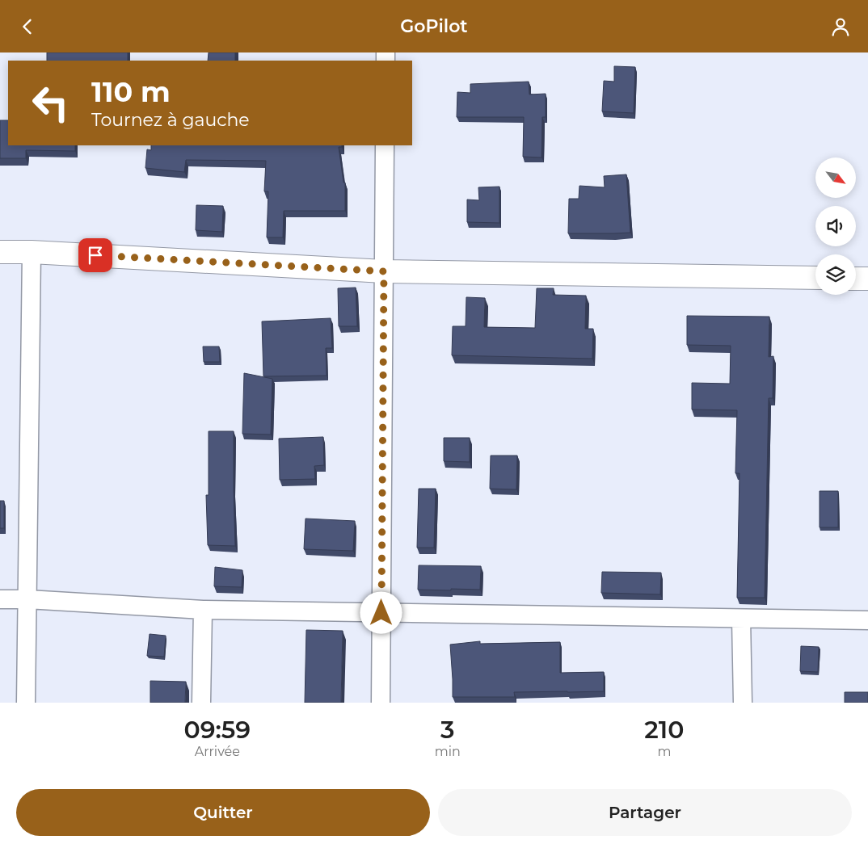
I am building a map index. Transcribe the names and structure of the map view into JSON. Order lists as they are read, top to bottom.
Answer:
{
  "north": "bottom right",
  "page": {
    "header": "GoPilot",
    "turn": ["110 m", "Tournez à gauche"],
    "eta": [
      "09:59",
      "Arrivée",
      "3",
      "min",
      "210",
      "m"
    ],
    "buttons": ["Quitter", "Partager"]
  }
}
